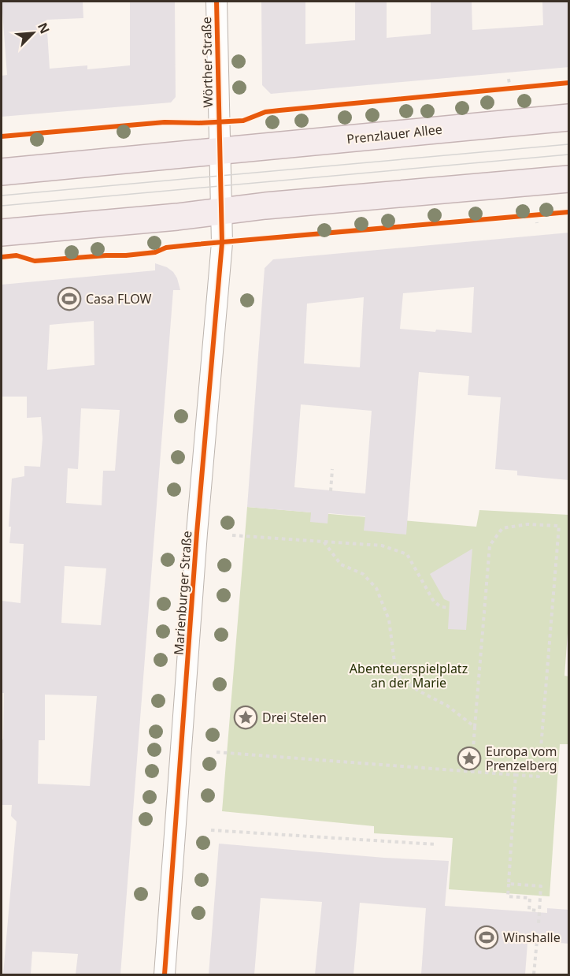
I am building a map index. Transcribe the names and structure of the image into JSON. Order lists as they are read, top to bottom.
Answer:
{
  "streets": {
    "main road": ["Prenzlauer Allee"],
    "street": ["Wörther Straße", "Marienburger Straße"]
  },
  "crossings": [
    ["Wörther Straße", "Prenzlauer Allee"]
  ],
  "parks": ["Abenteuerspielplatz an der Marie"],
  "places": {
    "sports": ["Casa FLOW", "Winshalle"],
    "place": ["Drei Stelen", "Europa vom Prenzelberg"]
  },
  "north": "top right"
}
